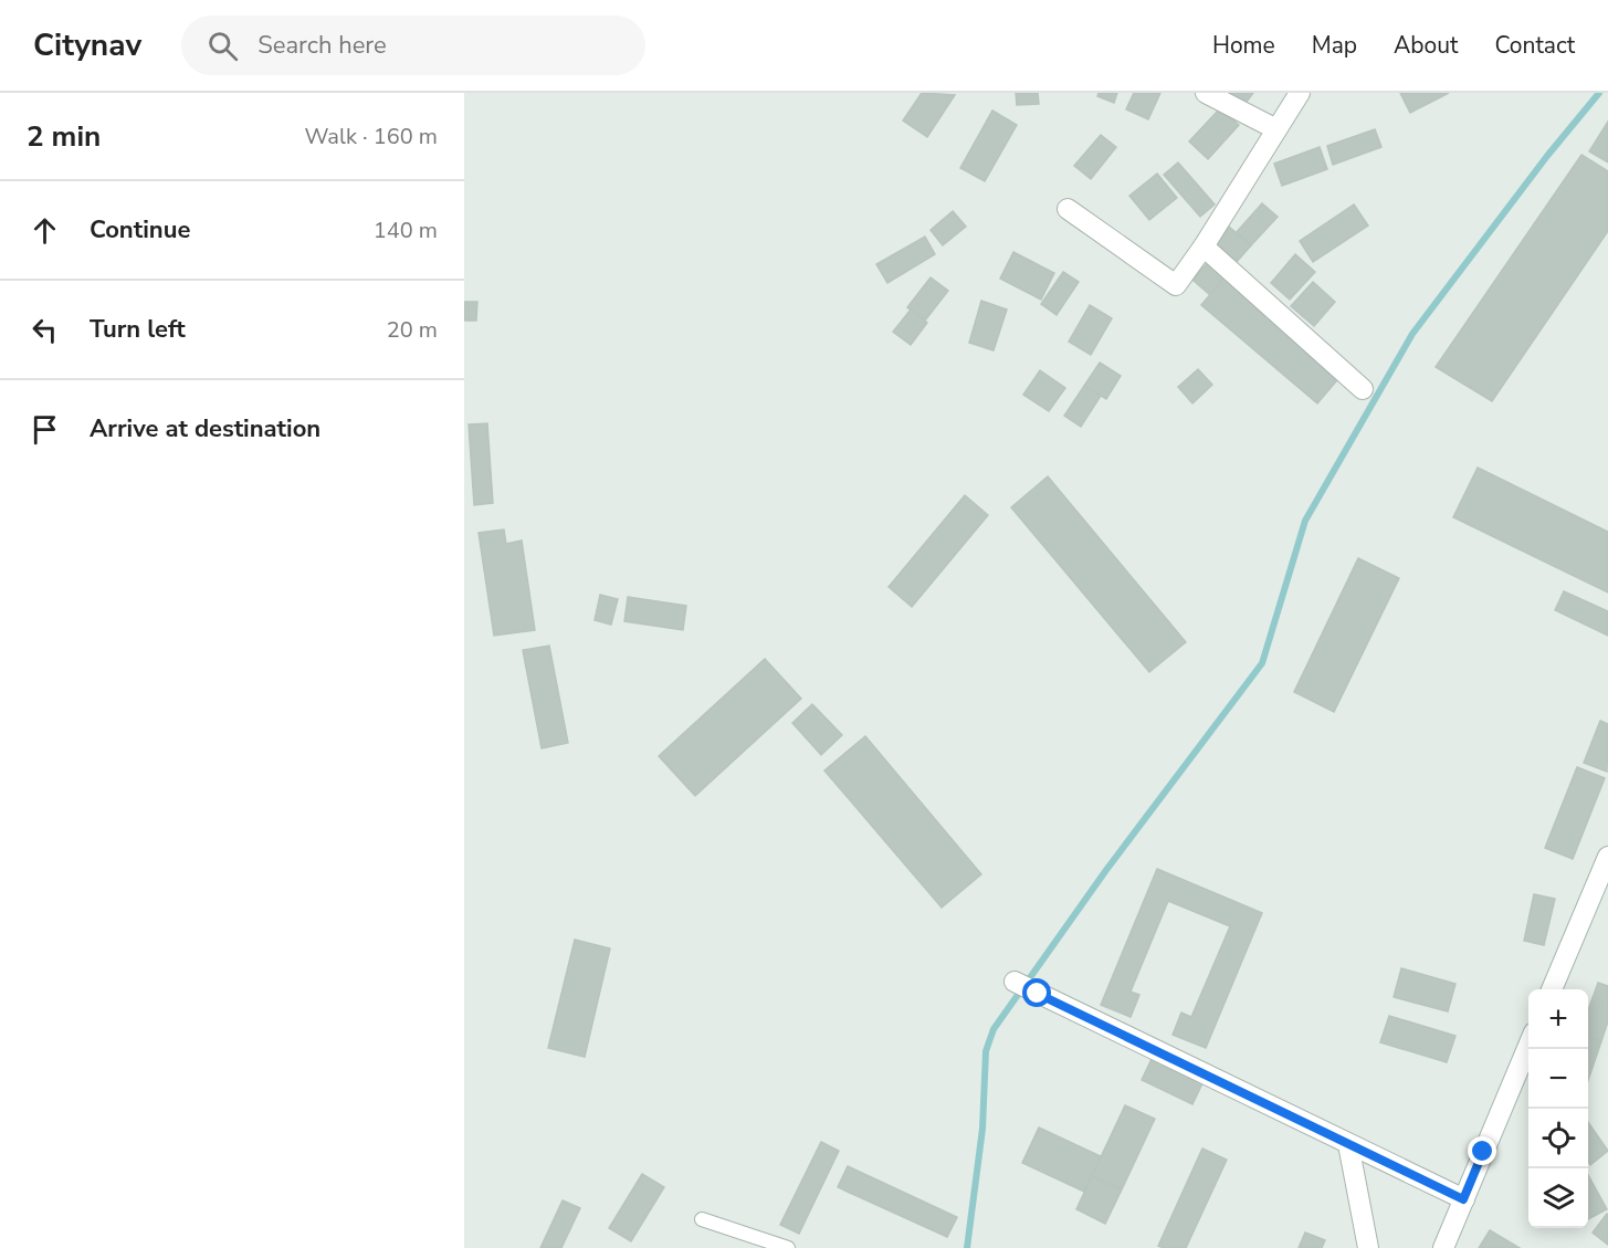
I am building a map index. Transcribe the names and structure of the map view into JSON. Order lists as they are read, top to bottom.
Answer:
{
  "page": {
    "header": "Citynav",
    "search": "Search here",
    "nav": [
      "Home",
      "Map",
      "About",
      "Contact"
    ],
    "heading": ["2 min", "Walk · 160 m"],
    "list": [
      ["Continue", "140 m"],
      ["Turn left", "20 m"],
      "Arrive at destination"
    ],
    "map_buttons": ["+", "−"]
  }
}
